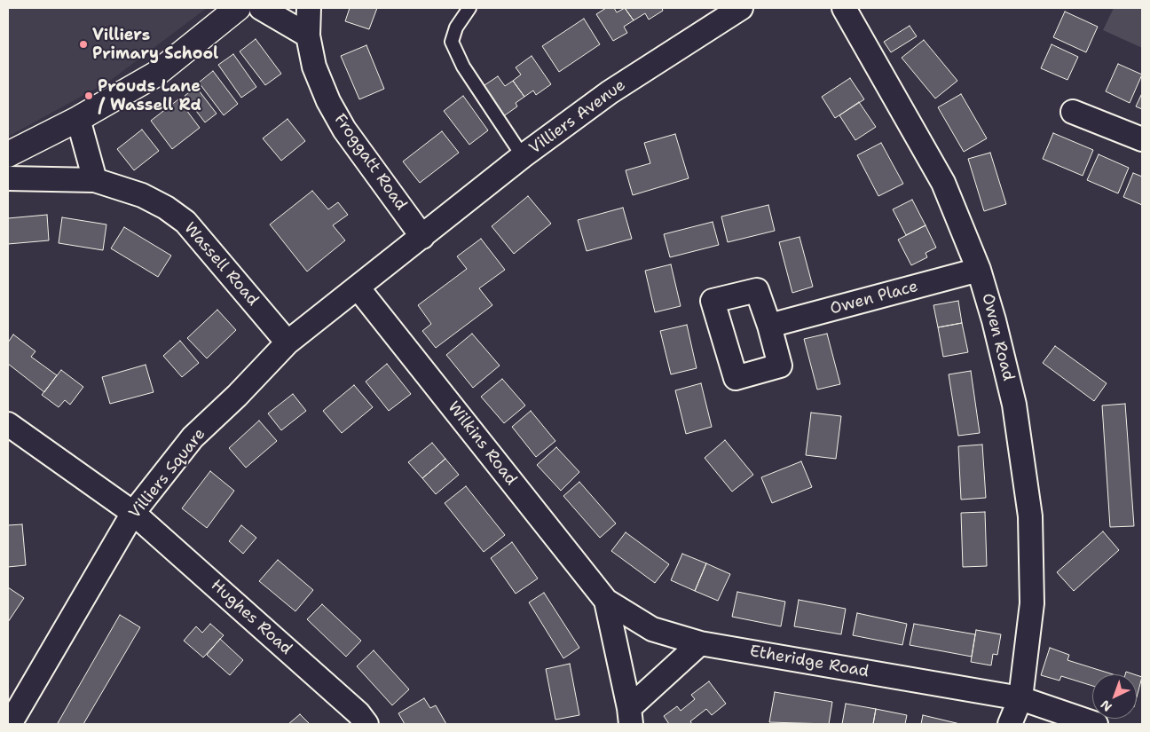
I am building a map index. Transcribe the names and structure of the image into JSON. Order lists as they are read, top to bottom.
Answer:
{
  "streets": {
    "street": [
      "Villiers Avenue",
      "Froggatt Road",
      "Wassell Road",
      "Owen Place",
      "Owen Road",
      "Wilkins Road",
      "Villiers Square",
      "Hughes Road",
      "Etheridge Road"
    ]
  },
  "crossings": [
    ["Villiers Avenue", "Froggatt Road"],
    ["Villiers Avenue", "Villiers Square"],
    ["Froggatt Road", "Villiers Square"],
    ["Wassell Road", "Villiers Square"],
    ["Owen Place", "Owen Road"],
    ["Owen Road", "Etheridge Road"],
    ["Wilkins Road", "Villiers Square"],
    ["Wilkins Road", "Etheridge Road"],
    ["Villiers Square", "Hughes Road"]
  ],
  "places": ["Villiers Primary School", "Prouds Lane / Wassell Rd"],
  "north": "bottom left"
}
